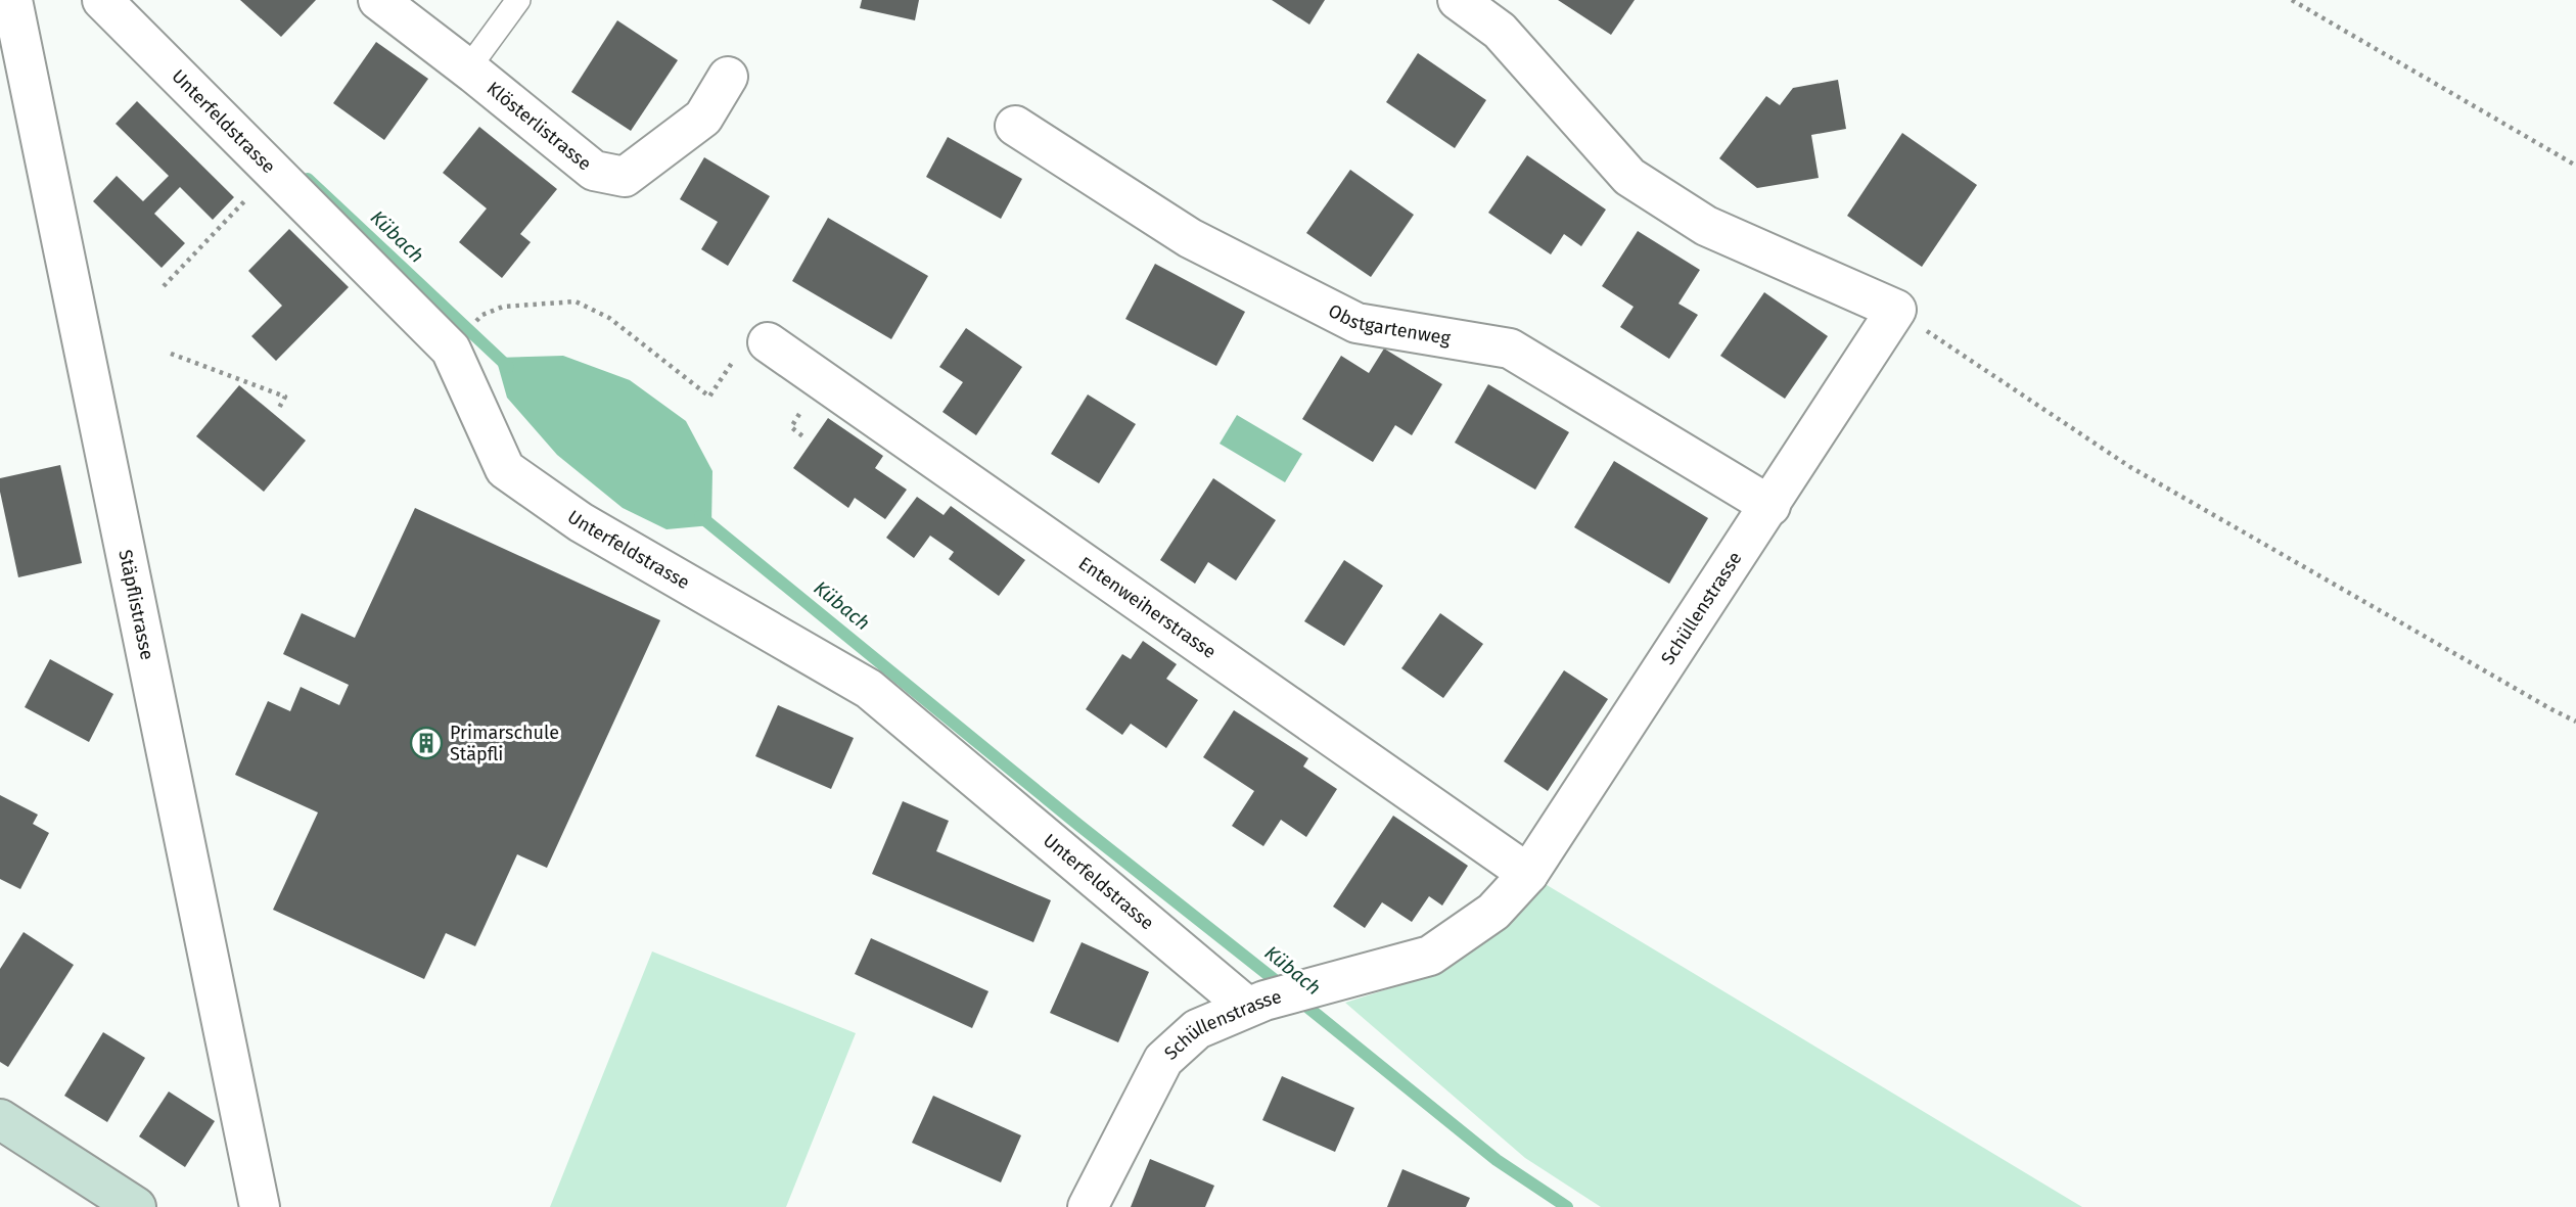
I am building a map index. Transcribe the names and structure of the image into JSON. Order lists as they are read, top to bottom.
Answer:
{
  "streets": {
    "street": [
      "Unterfeldstrasse",
      "Klösterlistrasse",
      "Obstgartenweg",
      "Stäpflistrasse",
      "Entenweiherstrasse",
      "Schüllenstrasse"
    ]
  },
  "crossings": [
    ["Unterfeldstrasse", "Schüllenstrasse"],
    ["Obstgartenweg", "Schüllenstrasse"],
    ["Entenweiherstrasse", "Schüllenstrasse"]
  ],
  "water": ["Kübach"],
  "places": {
    "building": ["Primarschule Stäpfli"]
  }
}
